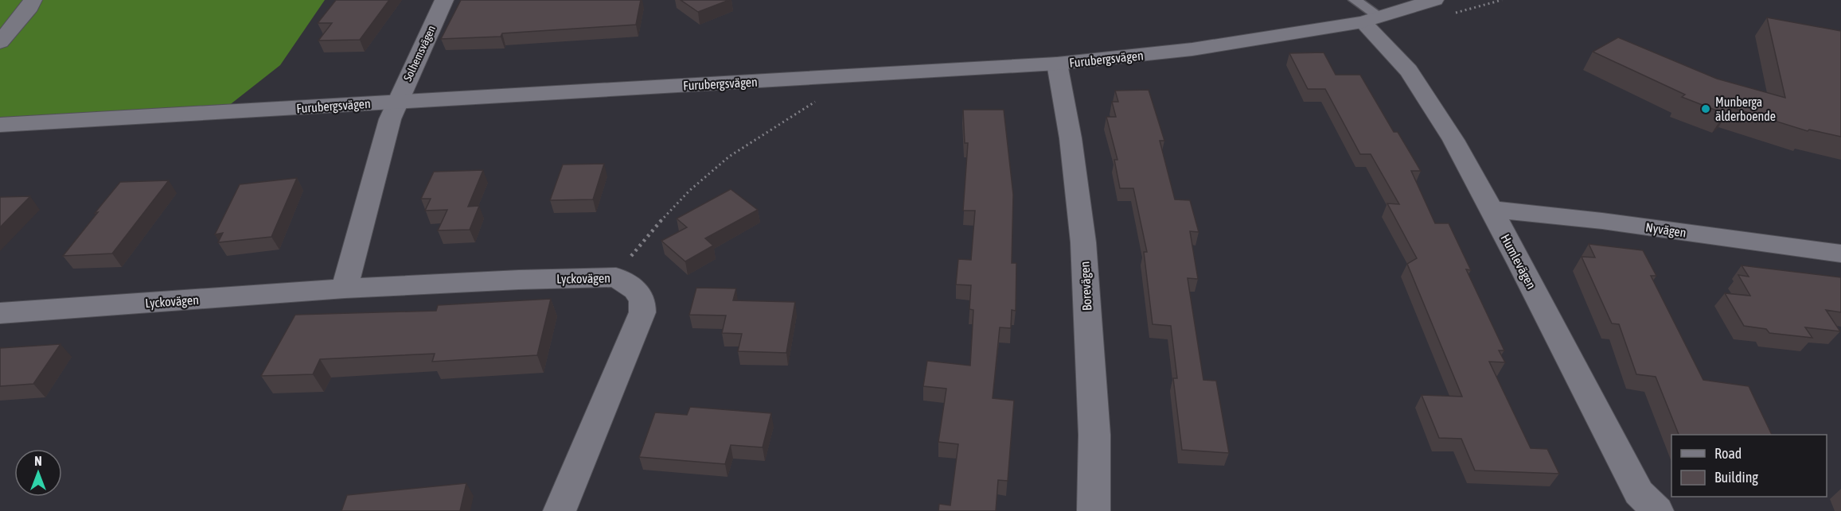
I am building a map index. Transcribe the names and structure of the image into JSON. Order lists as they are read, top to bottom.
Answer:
{
  "streets": {
    "street": [
      "Solhemsvägen",
      "Furubergsvägen",
      "Nyvägen",
      "Humlevägen",
      "Lyckovägen",
      "Borevägen"
    ]
  },
  "crossings": [
    ["Solhemsvägen", "Furubergsvägen"],
    ["Furubergsvägen", "Humlevägen"],
    ["Furubergsvägen", "Borevägen"],
    ["Nyvägen", "Humlevägen"]
  ],
  "places": ["Munberga älderboende"],
  "legend": ["Road", "Building"],
  "north": "top"
}
